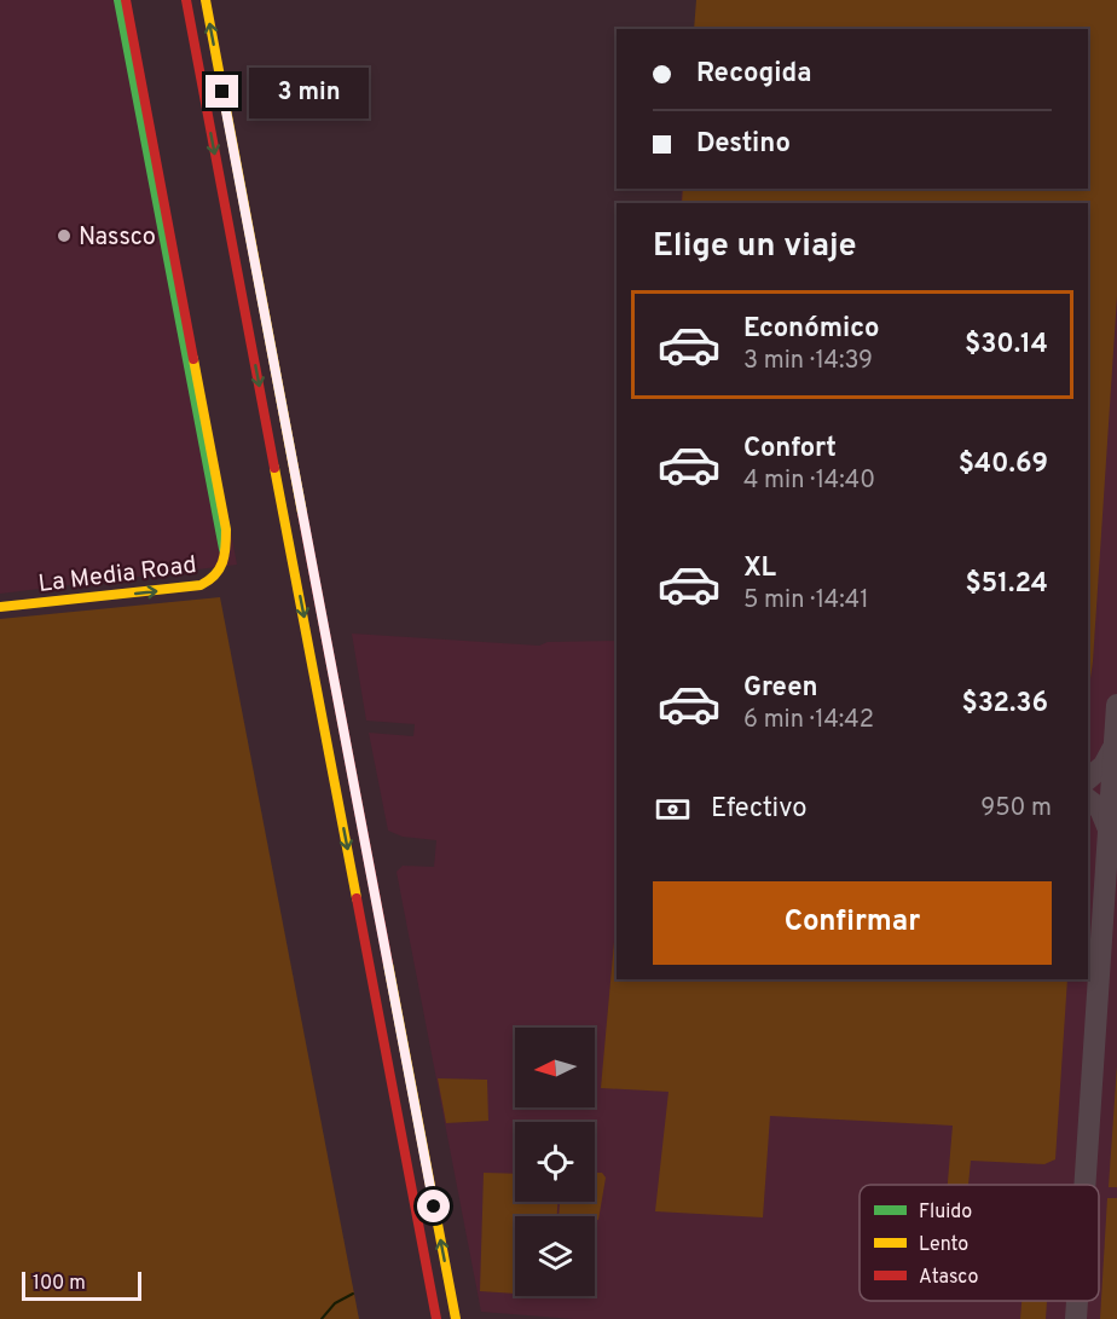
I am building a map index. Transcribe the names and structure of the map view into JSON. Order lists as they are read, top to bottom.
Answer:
{
  "streets": {
    "main road": ["La Media Road"]
  },
  "one_way": ["La Media Road"],
  "places": ["Nassco"],
  "legend": ["Fluido", "Lento", "Atasco"],
  "scale_bar": "100 m",
  "north": "left",
  "page": {
    "banner": ["Recogida", "Destino"],
    "bubble": "3 min",
    "heading": "Elige un viaje",
    "list": [
      {
        "name": "Económico",
        "note": "3 min · 14:39",
        "value": "$30.14"
      },
      {
        "name": "Confort",
        "note": "4 min · 14:40",
        "value": "$40.69"
      },
      {
        "name": "XL",
        "note": "5 min · 14:41",
        "value": "$51.24"
      },
      {
        "name": "Green",
        "note": "6 min · 14:42",
        "value": "$32.36"
      }
    ],
    "pay": ["Efectivo", "950 m"],
    "buttons": "Confirmar",
    "scale": "100 m"
  }
}
